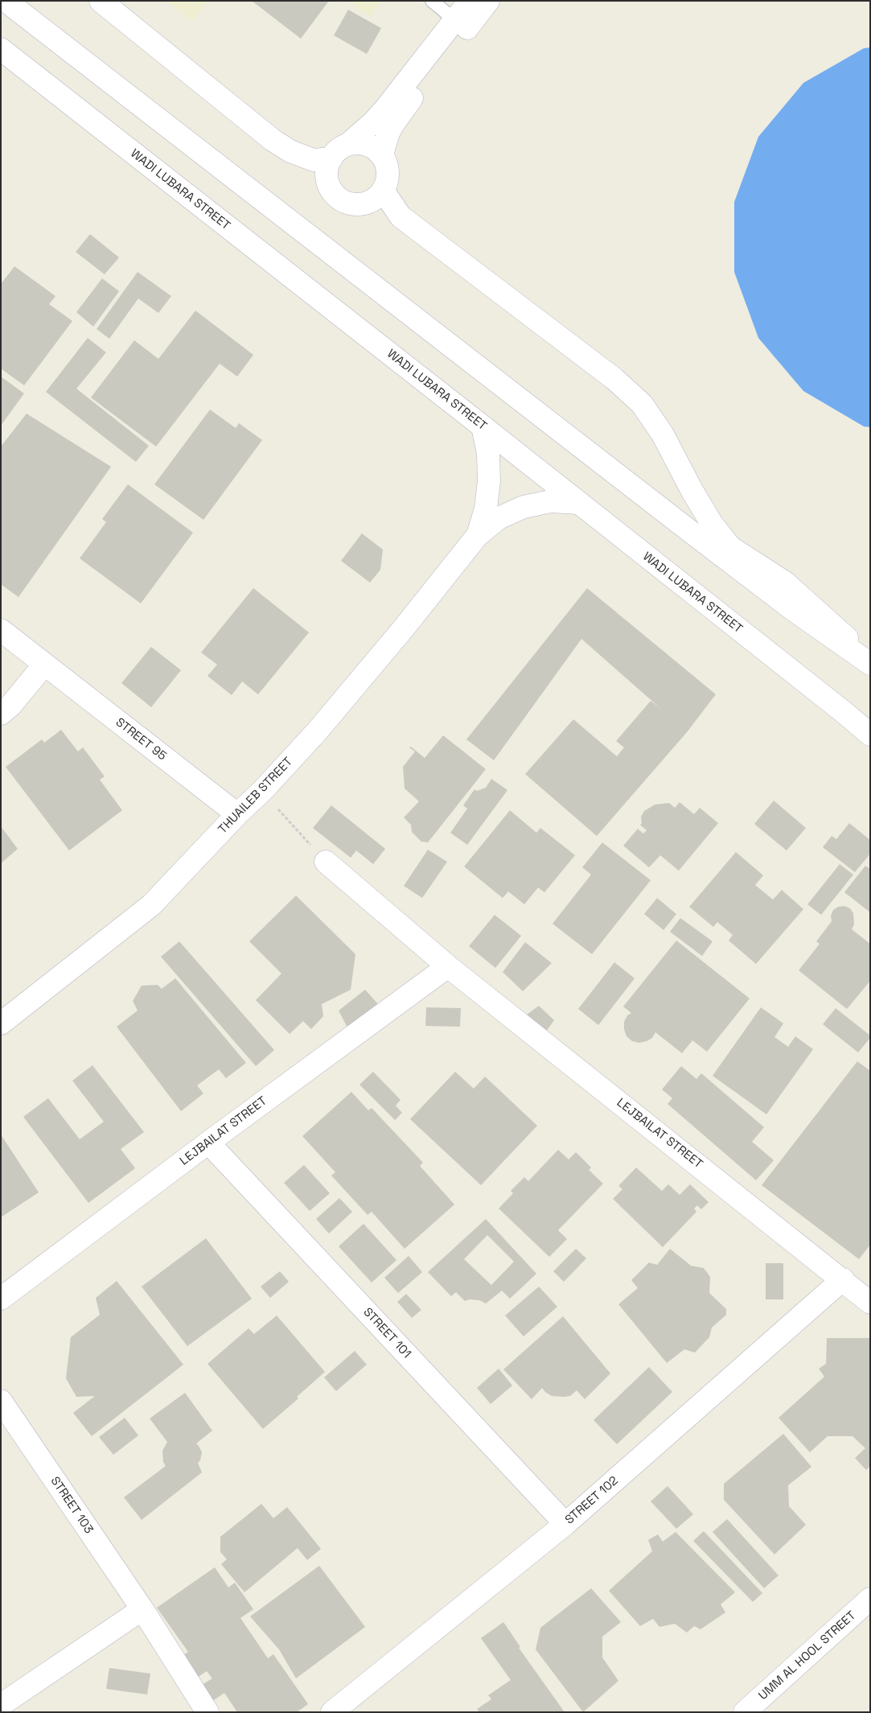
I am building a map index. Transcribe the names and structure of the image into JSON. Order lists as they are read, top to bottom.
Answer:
{
  "streets": {
    "street": [
      "WADI LUBARA STREET",
      "STREET 95",
      "THUAILEB STREET",
      "LEJBAILAT STREET",
      "STREET 101",
      "STREET 102",
      "STREET 103",
      "UMM AL HOOL STREET"
    ]
  },
  "crossings": [
    ["WADI LUBARA STREET", "THUAILEB STREET"],
    ["STREET 95", "THUAILEB STREET"],
    ["LEJBAILAT STREET", "STREET 101"],
    ["LEJBAILAT STREET", "STREET 102"],
    ["STREET 101", "STREET 102"]
  ]
}
